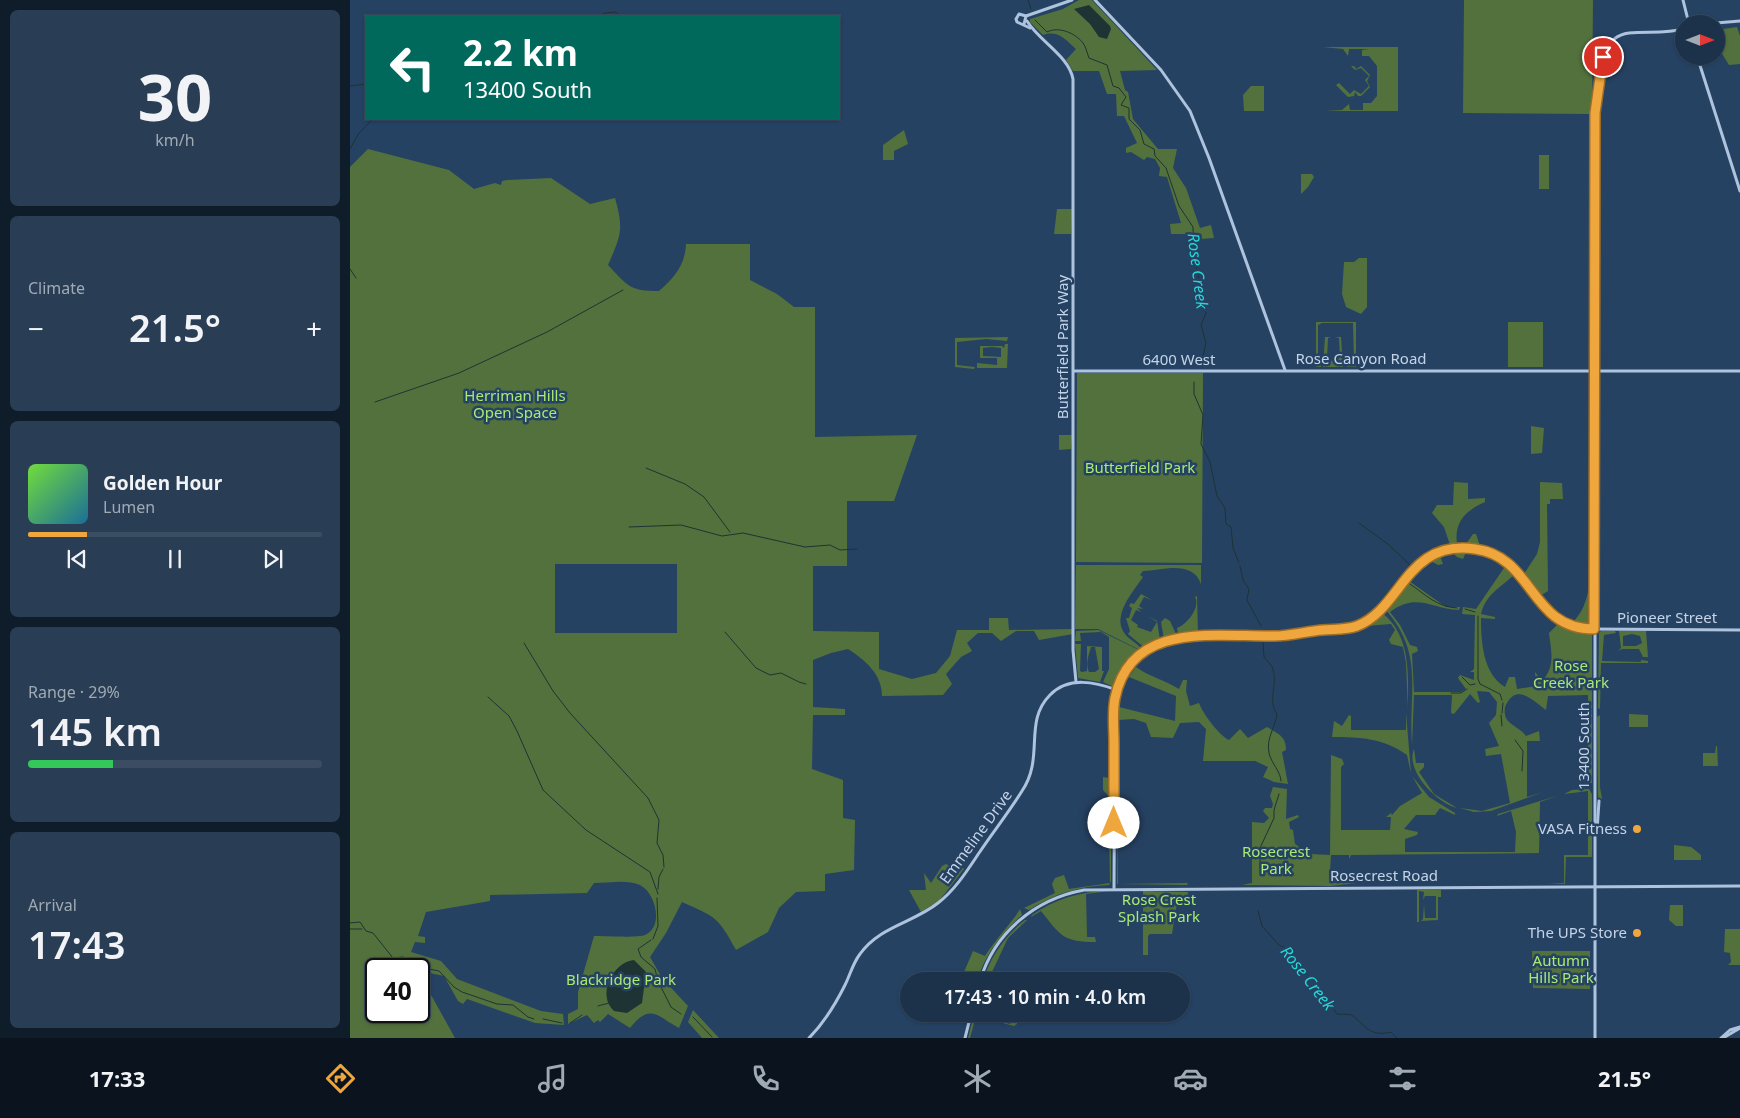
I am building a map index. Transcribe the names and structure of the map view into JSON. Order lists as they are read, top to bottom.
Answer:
{
  "streets": {
    "street": [
      "Butterfield Park Way",
      "Rose Canyon Road",
      "6400 West",
      "Pioneer Street",
      "13400 South",
      "Emmeline Drive",
      "Rosecrest Road"
    ]
  },
  "crossings": [
    ["Butterfield Park Way", "6400 West"],
    ["Butterfield Park Way", "Emmeline Drive"],
    ["Rose Canyon Road", "6400 West"],
    ["Rose Canyon Road", "13400 South"],
    ["Pioneer Street", "13400 South"],
    ["Pioneer Street", "Rosecrest Road"],
    ["13400 South", "Rosecrest Road"]
  ],
  "water": ["Rose Creek"],
  "parks": [
    "Herriman Hills Open Space",
    "Butterfield Park",
    "Rose Creek Park",
    "Rosecrest Park",
    "Rose Crest Splash Park",
    "Autumn Hills Park",
    "Blackridge Park"
  ],
  "places": ["VASA Fitness", "The UPS Store"],
  "north": "right",
  "page": {
    "tile": [
      ["30", "km/h"],
      "Climate",
      ["Range · 29%", "145 km"],
      ["Arrival", "17:43"]
    ],
    "turn": ["2.2 km", "13400 South"],
    "heat": ["−", "21.5°", "+"],
    "song": ["Golden Hour", "Lumen"],
    "limit": "40",
    "trip": "17:43 · 10 min · 4.0 km",
    "tabs": ["17:33", "21.5°"]
  }
}
